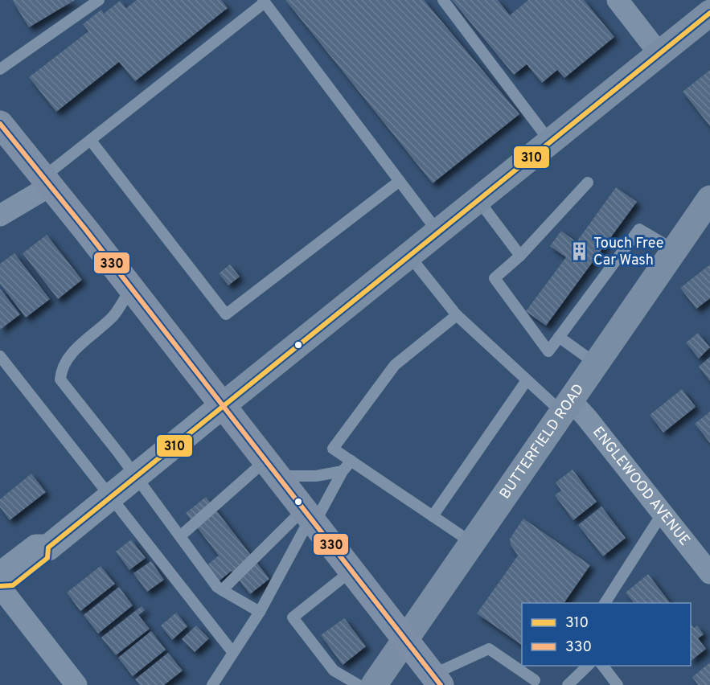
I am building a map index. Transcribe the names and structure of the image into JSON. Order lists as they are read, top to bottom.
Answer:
{
  "streets": {
    "main road": ["BUTTERFIELD ROAD"],
    "street": ["ENGLEWOOD AVENUE"]
  },
  "crossings": [
    ["BUTTERFIELD ROAD", "ENGLEWOOD AVENUE"]
  ],
  "places": {
    "building": ["Touch Free Car Wash"]
  },
  "lines": ["transit line 310", "transit line 330"],
  "legend": ["310", "330"]
}
